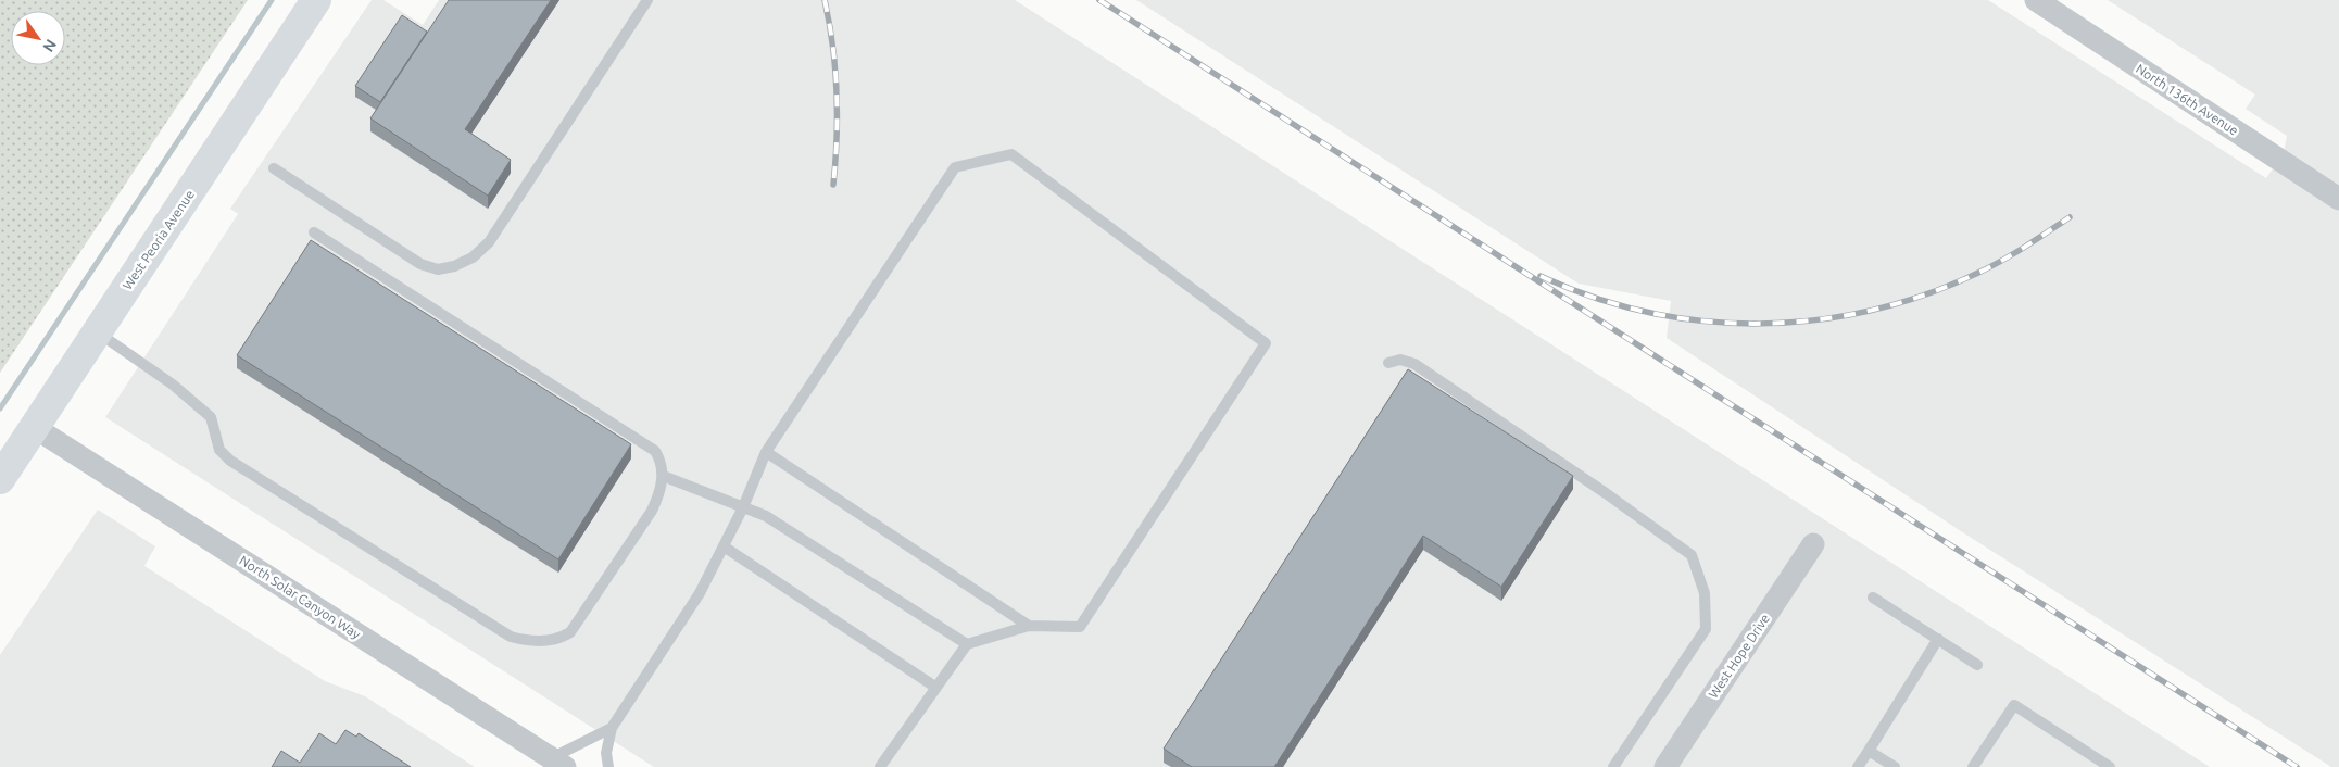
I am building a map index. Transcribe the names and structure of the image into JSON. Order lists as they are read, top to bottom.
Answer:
{
  "streets": {
    "main road": ["West Peoria Avenue"],
    "street": ["North 136th Avenue", "North Solar Canyon Way", "West Hope Drive"]
  },
  "crossings": [
    ["West Peoria Avenue", "North Solar Canyon Way"]
  ],
  "north": "bottom right"
}
